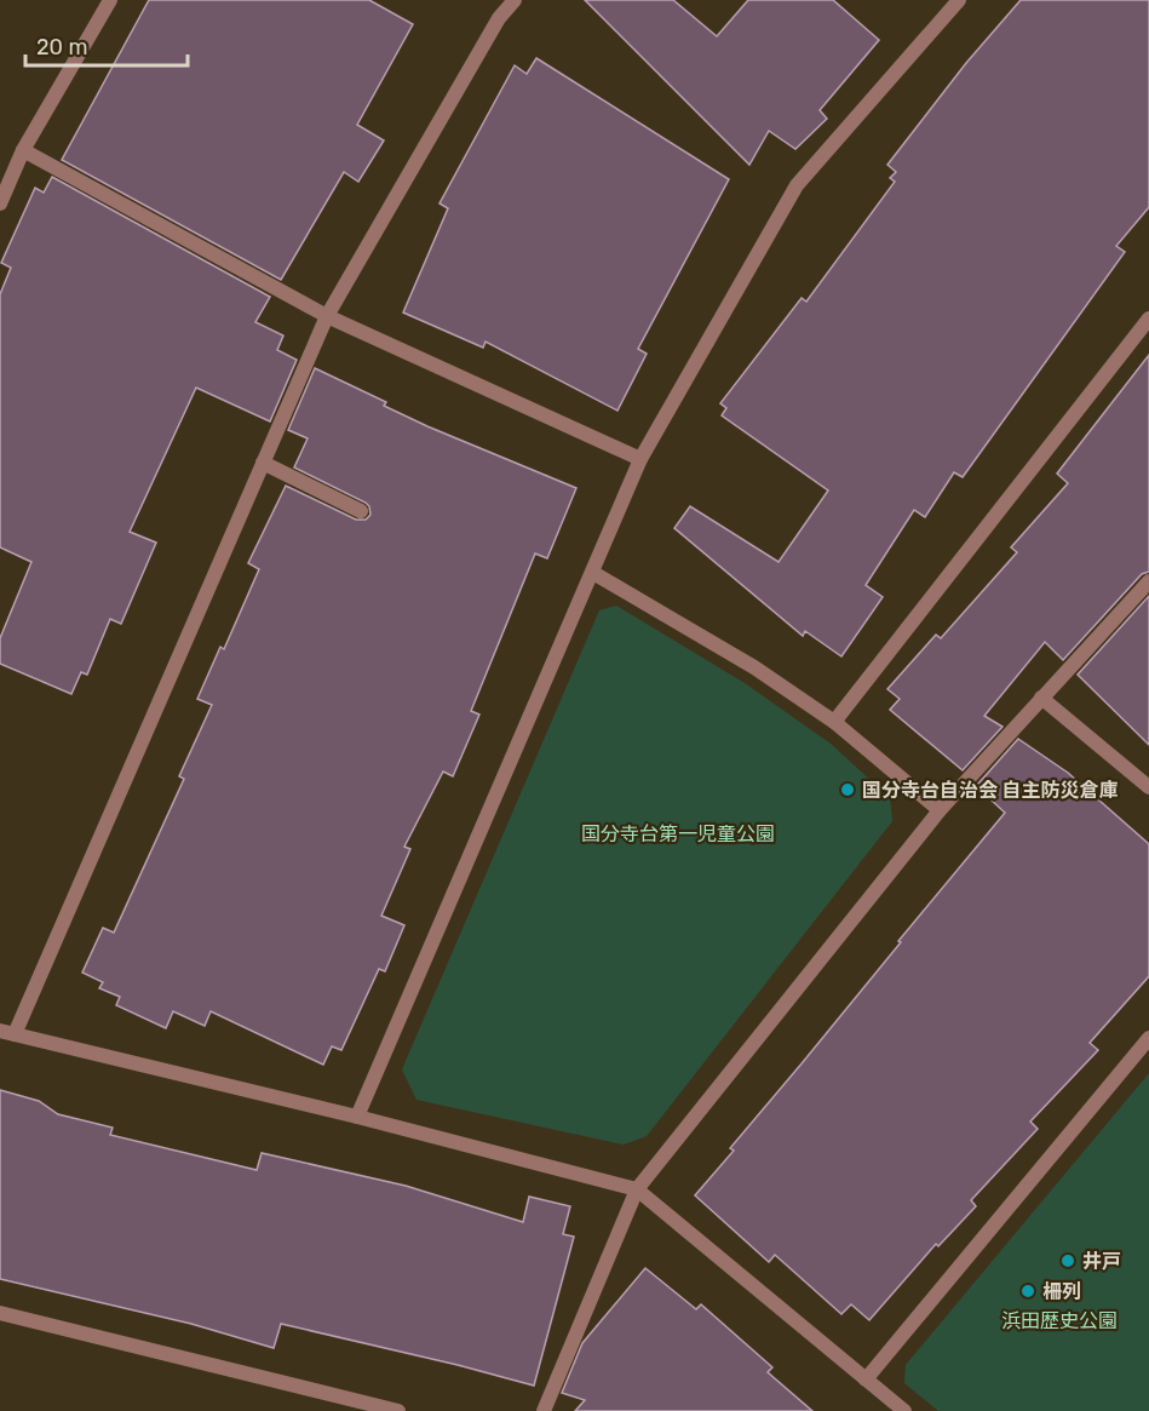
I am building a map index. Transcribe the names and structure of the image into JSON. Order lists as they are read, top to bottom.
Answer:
{
  "parks": ["国分寺台第一児童公園", "浜田歴史公園"],
  "places": ["国分寺台自治会 自主防災倉庫", "井戸", "柵列"],
  "scale_bar": "20 m"
}
